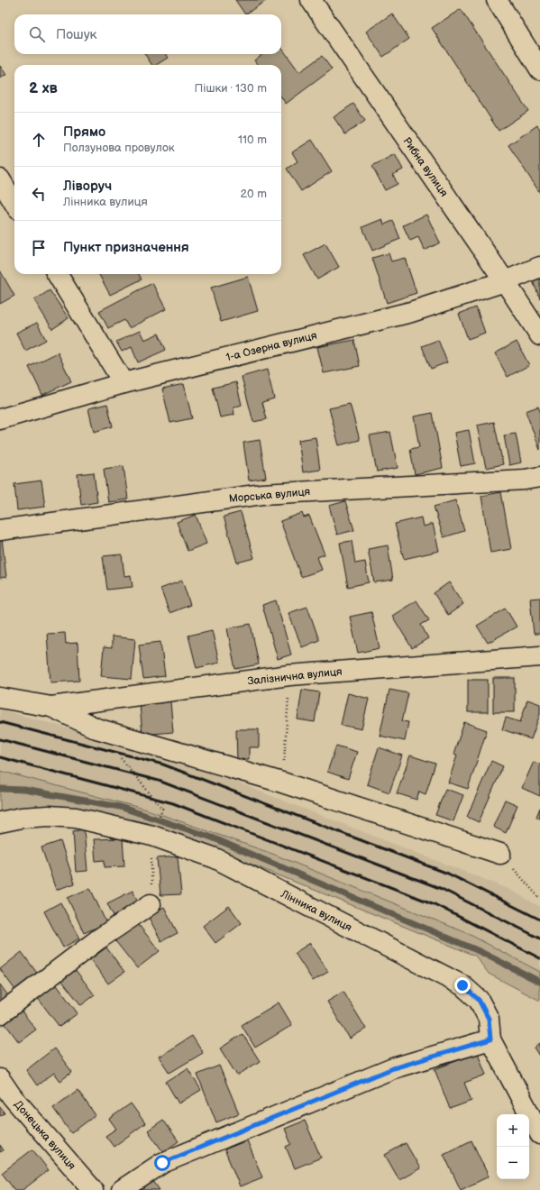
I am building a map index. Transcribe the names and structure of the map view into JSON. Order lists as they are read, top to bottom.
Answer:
{
  "streets": {
    "street": [
      "Рибна вулиця",
      "1-а Озерна вулиця",
      "Морська вулиця",
      "Залізнична вулиця",
      "Лінника вулиця",
      "Донецька вулиця"
    ]
  },
  "crossings": [
    ["Рибна вулиця", "1-а Озерна вулиця"]
  ],
  "page": {
    "search": "Пошук",
    "heading": ["2 хв", "Пішки · 130 m"],
    "list": [
      ["Прямо", "Ползунова провулок", "110 m"],
      ["Ліворуч", "Лінника вулиця", "20 m"],
      "Пункт призначення"
    ],
    "map_buttons": ["+", "−"]
  }
}
